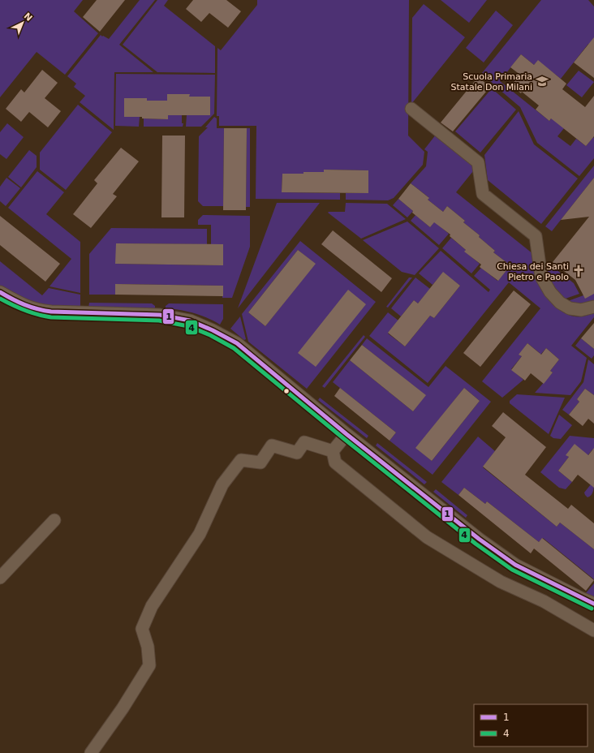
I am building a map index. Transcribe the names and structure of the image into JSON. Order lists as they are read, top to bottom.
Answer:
{
  "places": {
    "school or university": ["Scuola Primaria Statale Don Milani"],
    "church": ["Chiesa dei Santi Pietro e Paolo"]
  },
  "lines": ["transit line 1", "transit line 4"],
  "legend": ["1", "4"],
  "north": "top right"
}
